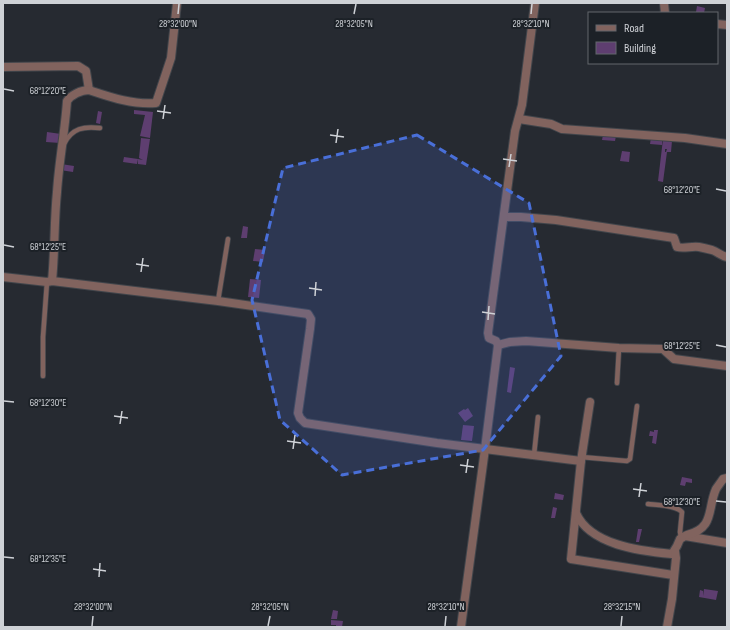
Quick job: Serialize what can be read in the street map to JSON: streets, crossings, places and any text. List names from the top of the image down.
{
  "legend": ["Road", "Building"],
  "coordinates": [
    "28°32'00\"N",
    "28°32'05\"N",
    "28°32'10\"N",
    "68°12'20\"E",
    "68°12'25\"E",
    "68°12'30\"E",
    "68°12'35\"E",
    "28°32'15\"N"
  ]
}
